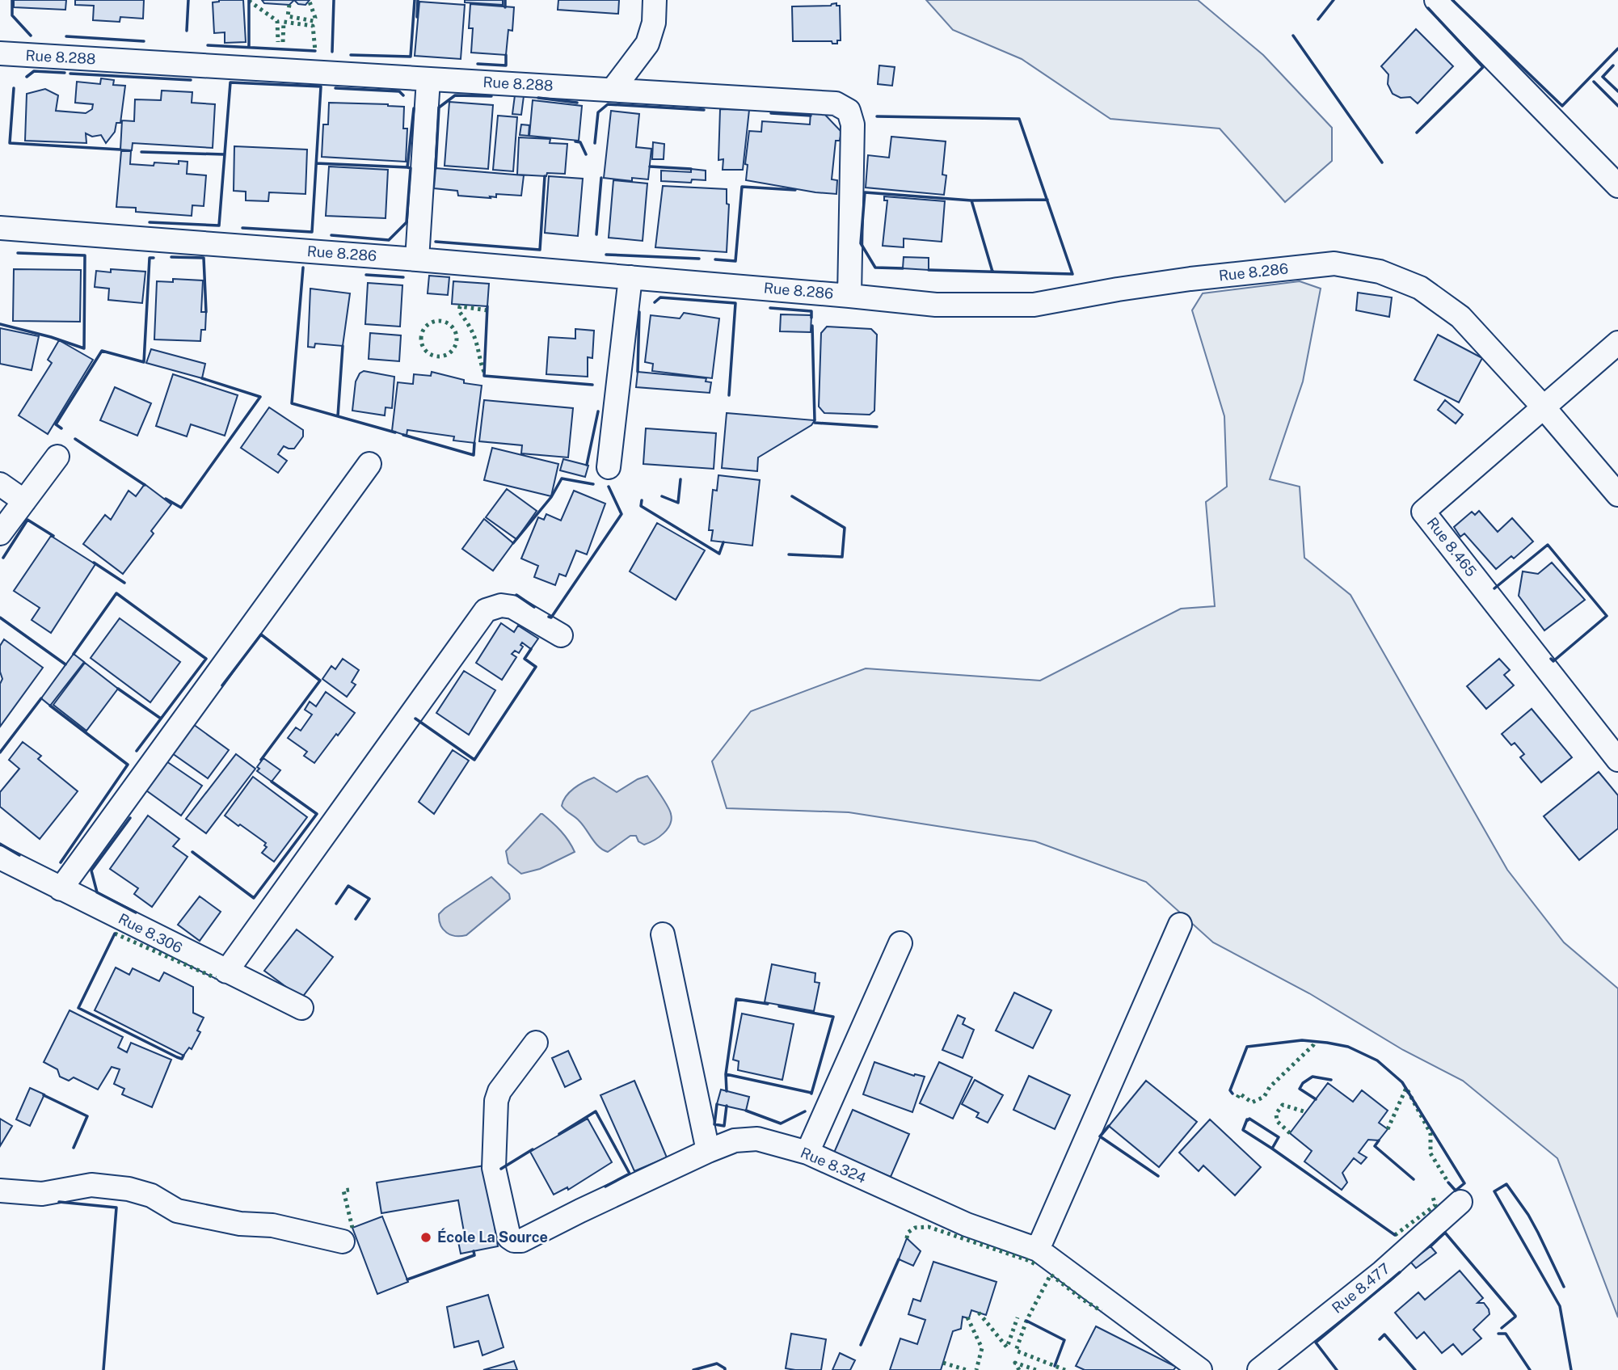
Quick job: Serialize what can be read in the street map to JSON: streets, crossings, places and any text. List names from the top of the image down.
{
  "streets": {
    "street": [
      "Rue 8.288",
      "Rue 8.286",
      "Rue 8.465",
      "Rue 8.306",
      "Rue 8.324",
      "Rue 8.477"
    ]
  },
  "crossings": [
    ["Rue 8.288", "Rue 8.286"],
    ["Rue 8.286", "Rue 8.465"]
  ],
  "places": ["École La Source"]
}
